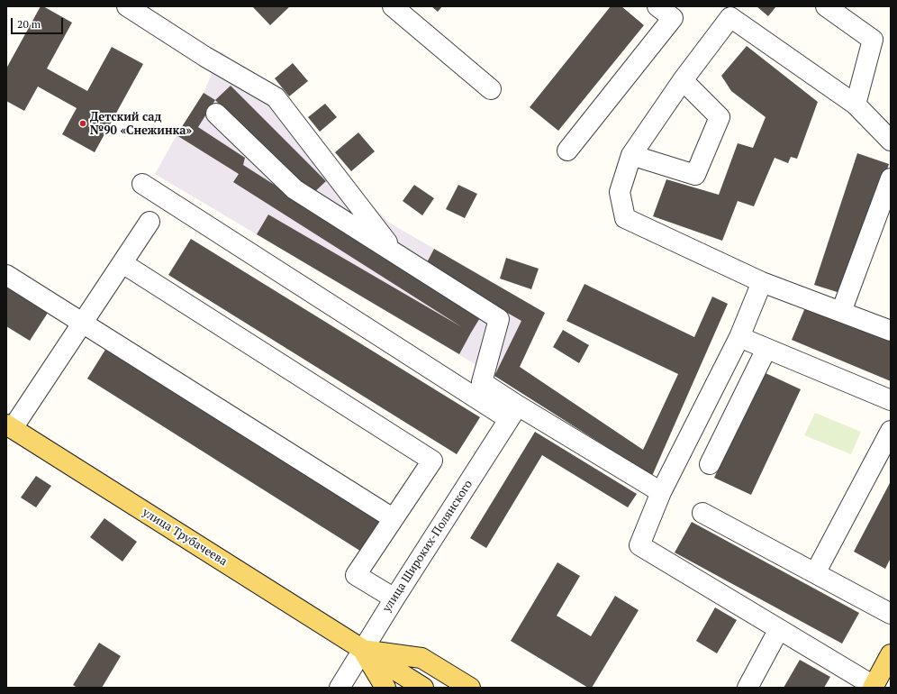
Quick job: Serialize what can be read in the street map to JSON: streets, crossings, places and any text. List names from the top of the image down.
{
  "streets": {
    "main road": ["улица Трубачеева"],
    "street": ["улица Широких-Полянского"]
  },
  "crossings": [
    ["улица Трубачеева", "улица Широких-Полянского"]
  ],
  "places": ["Детский сад №90 «Снежинка»"],
  "scale_bar": "20 m"
}
